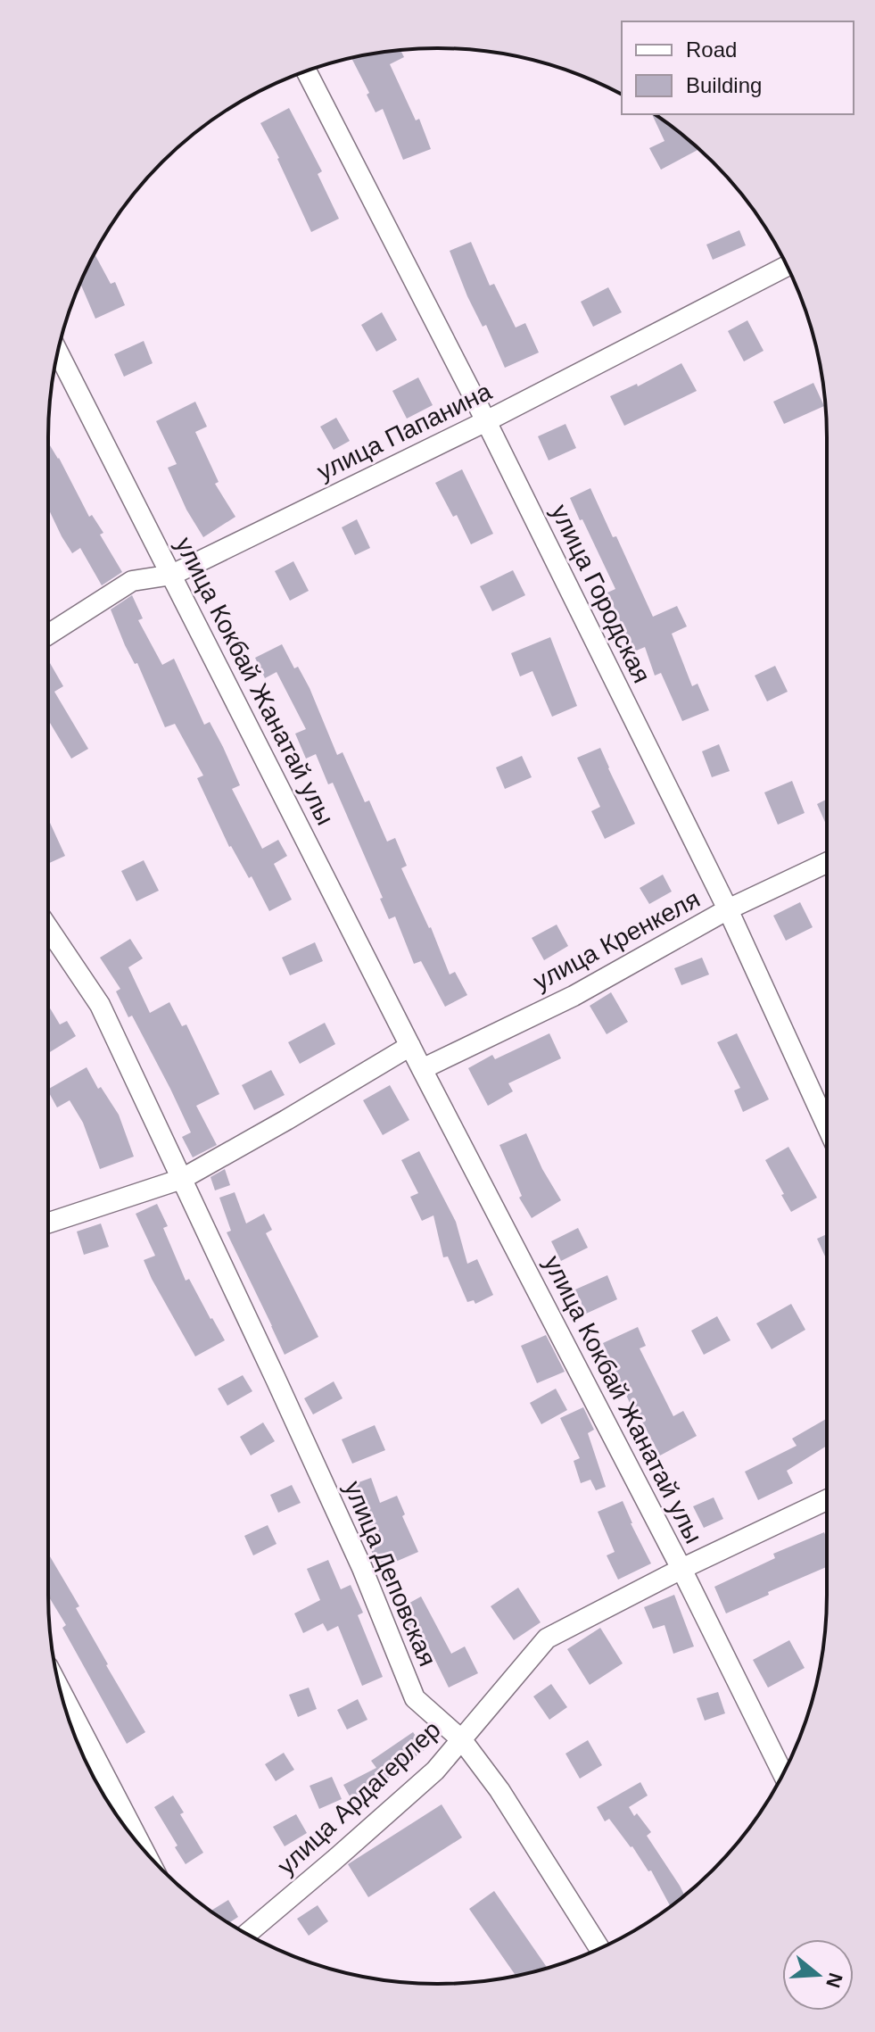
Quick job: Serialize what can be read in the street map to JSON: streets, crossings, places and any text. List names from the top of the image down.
{
  "streets": {
    "street": [
      "улица Папанина",
      "улица Городская",
      "улица Кокбай Жанатай улы",
      "улица Кренкеля",
      "улица Деповская",
      "улица Ардагерлер"
    ]
  },
  "crossings": [
    ["улица Папанина", "улица Городская"],
    ["улица Папанина", "улица Кокбай Жанатай улы"],
    ["улица Городская", "улица Кренкеля"],
    ["улица Кокбай Жанатай улы", "улица Кренкеля"],
    ["улица Кокбай Жанатай улы", "улица Ардагерлер"],
    ["улица Деповская", "улица Ардагерлер"]
  ],
  "legend": ["Road", "Building"],
  "north": "right"
}
